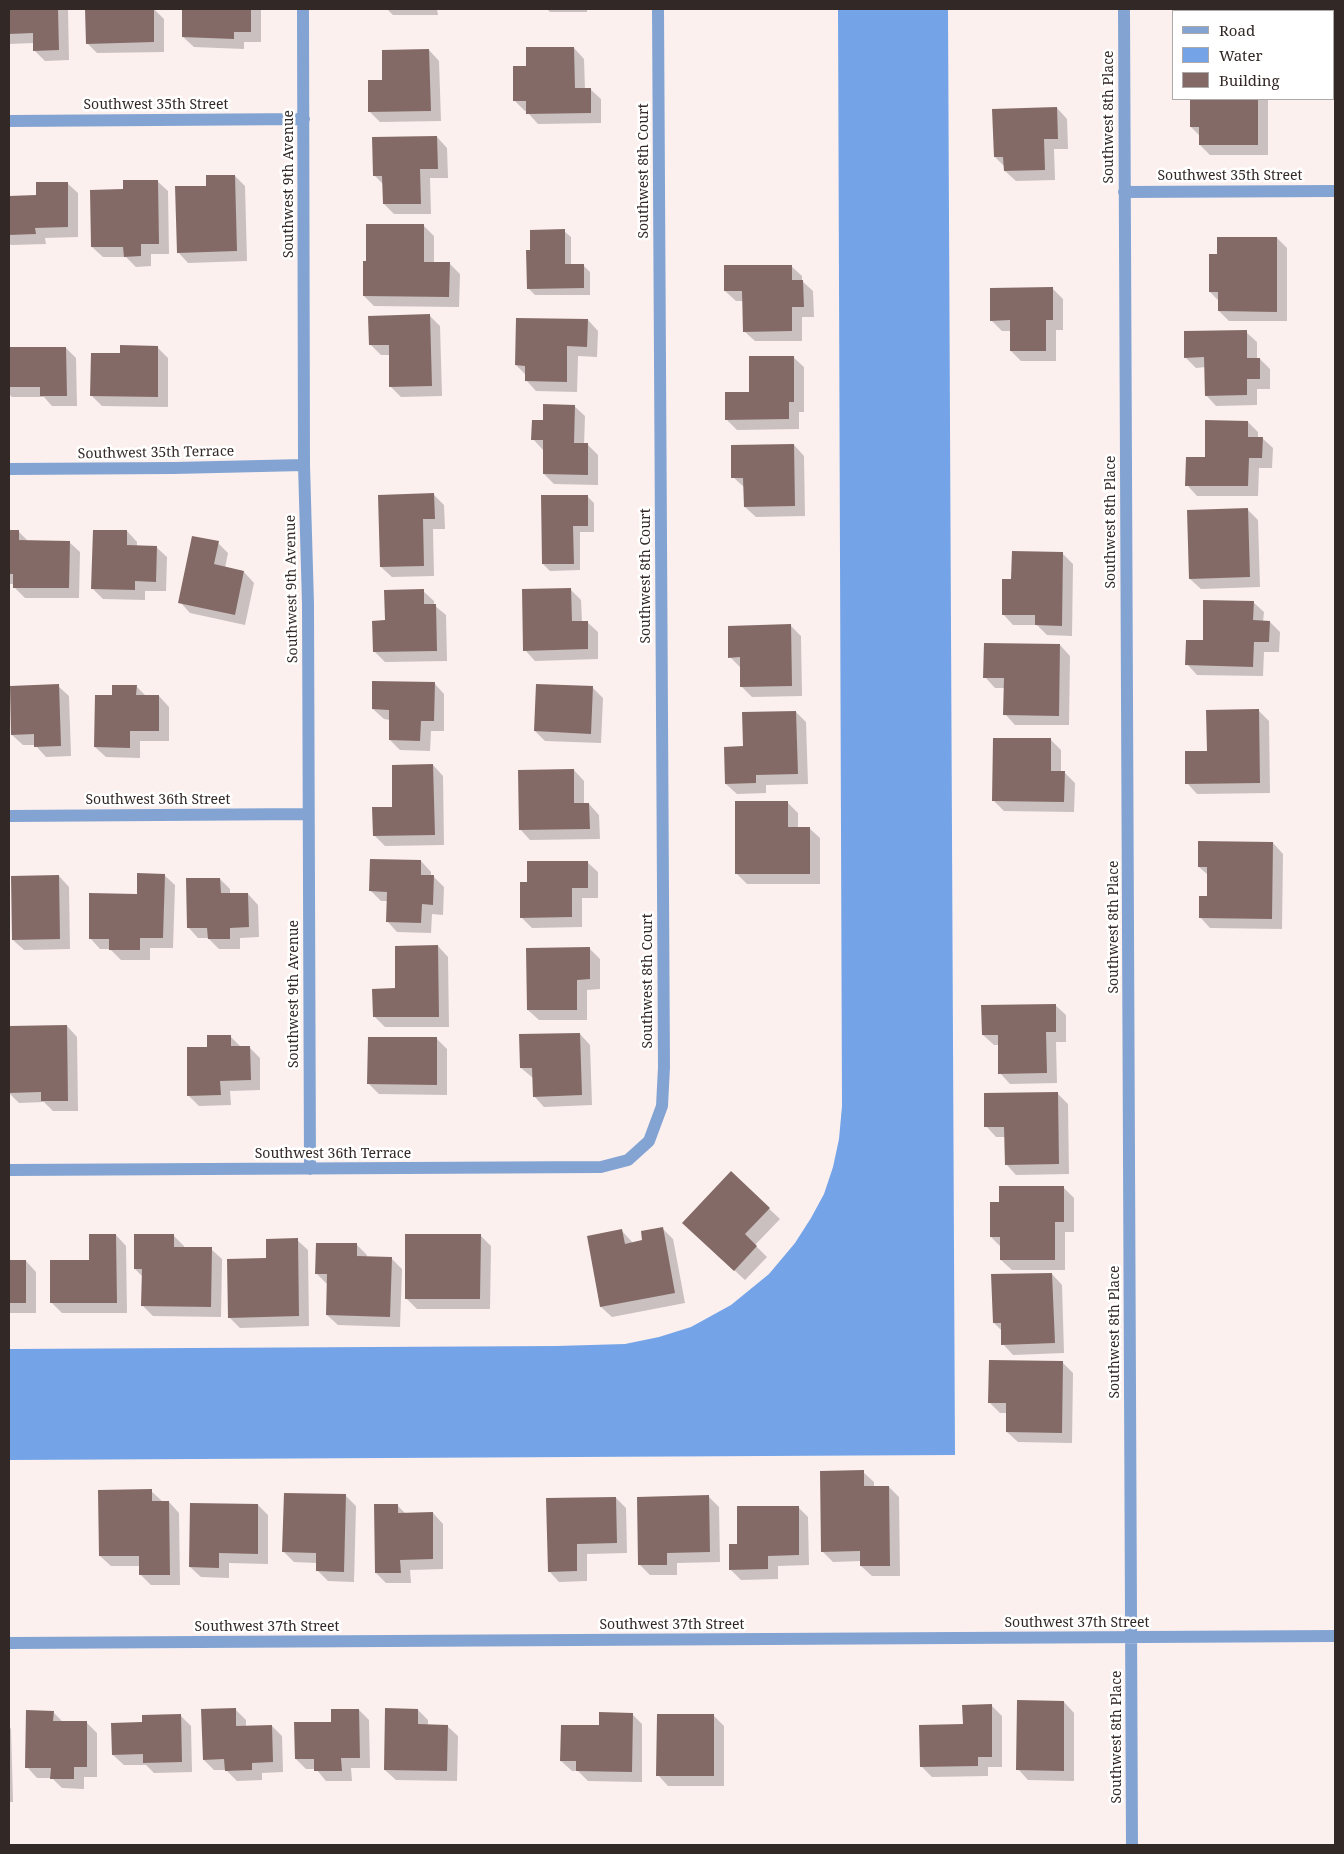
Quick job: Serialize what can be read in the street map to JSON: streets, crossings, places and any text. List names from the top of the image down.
{
  "streets": {
    "street": [
      "Southwest 35th Street",
      "Southwest 8th Place",
      "Southwest 8th Court",
      "Southwest 9th Avenue",
      "Southwest 35th Terrace",
      "Southwest 36th Street",
      "Southwest 36th Terrace",
      "Southwest 37th Street"
    ]
  },
  "crossings": [
    ["Southwest 35th Street", "Southwest 8th Place"],
    ["Southwest 35th Street", "Southwest 9th Avenue"],
    ["Southwest 8th Place", "Southwest 37th Street"],
    ["Southwest 8th Court", "Southwest 36th Terrace"],
    ["Southwest 9th Avenue", "Southwest 35th Terrace"],
    ["Southwest 9th Avenue", "Southwest 36th Street"],
    ["Southwest 9th Avenue", "Southwest 36th Terrace"]
  ],
  "legend": ["Road", "Water", "Building"]
}
